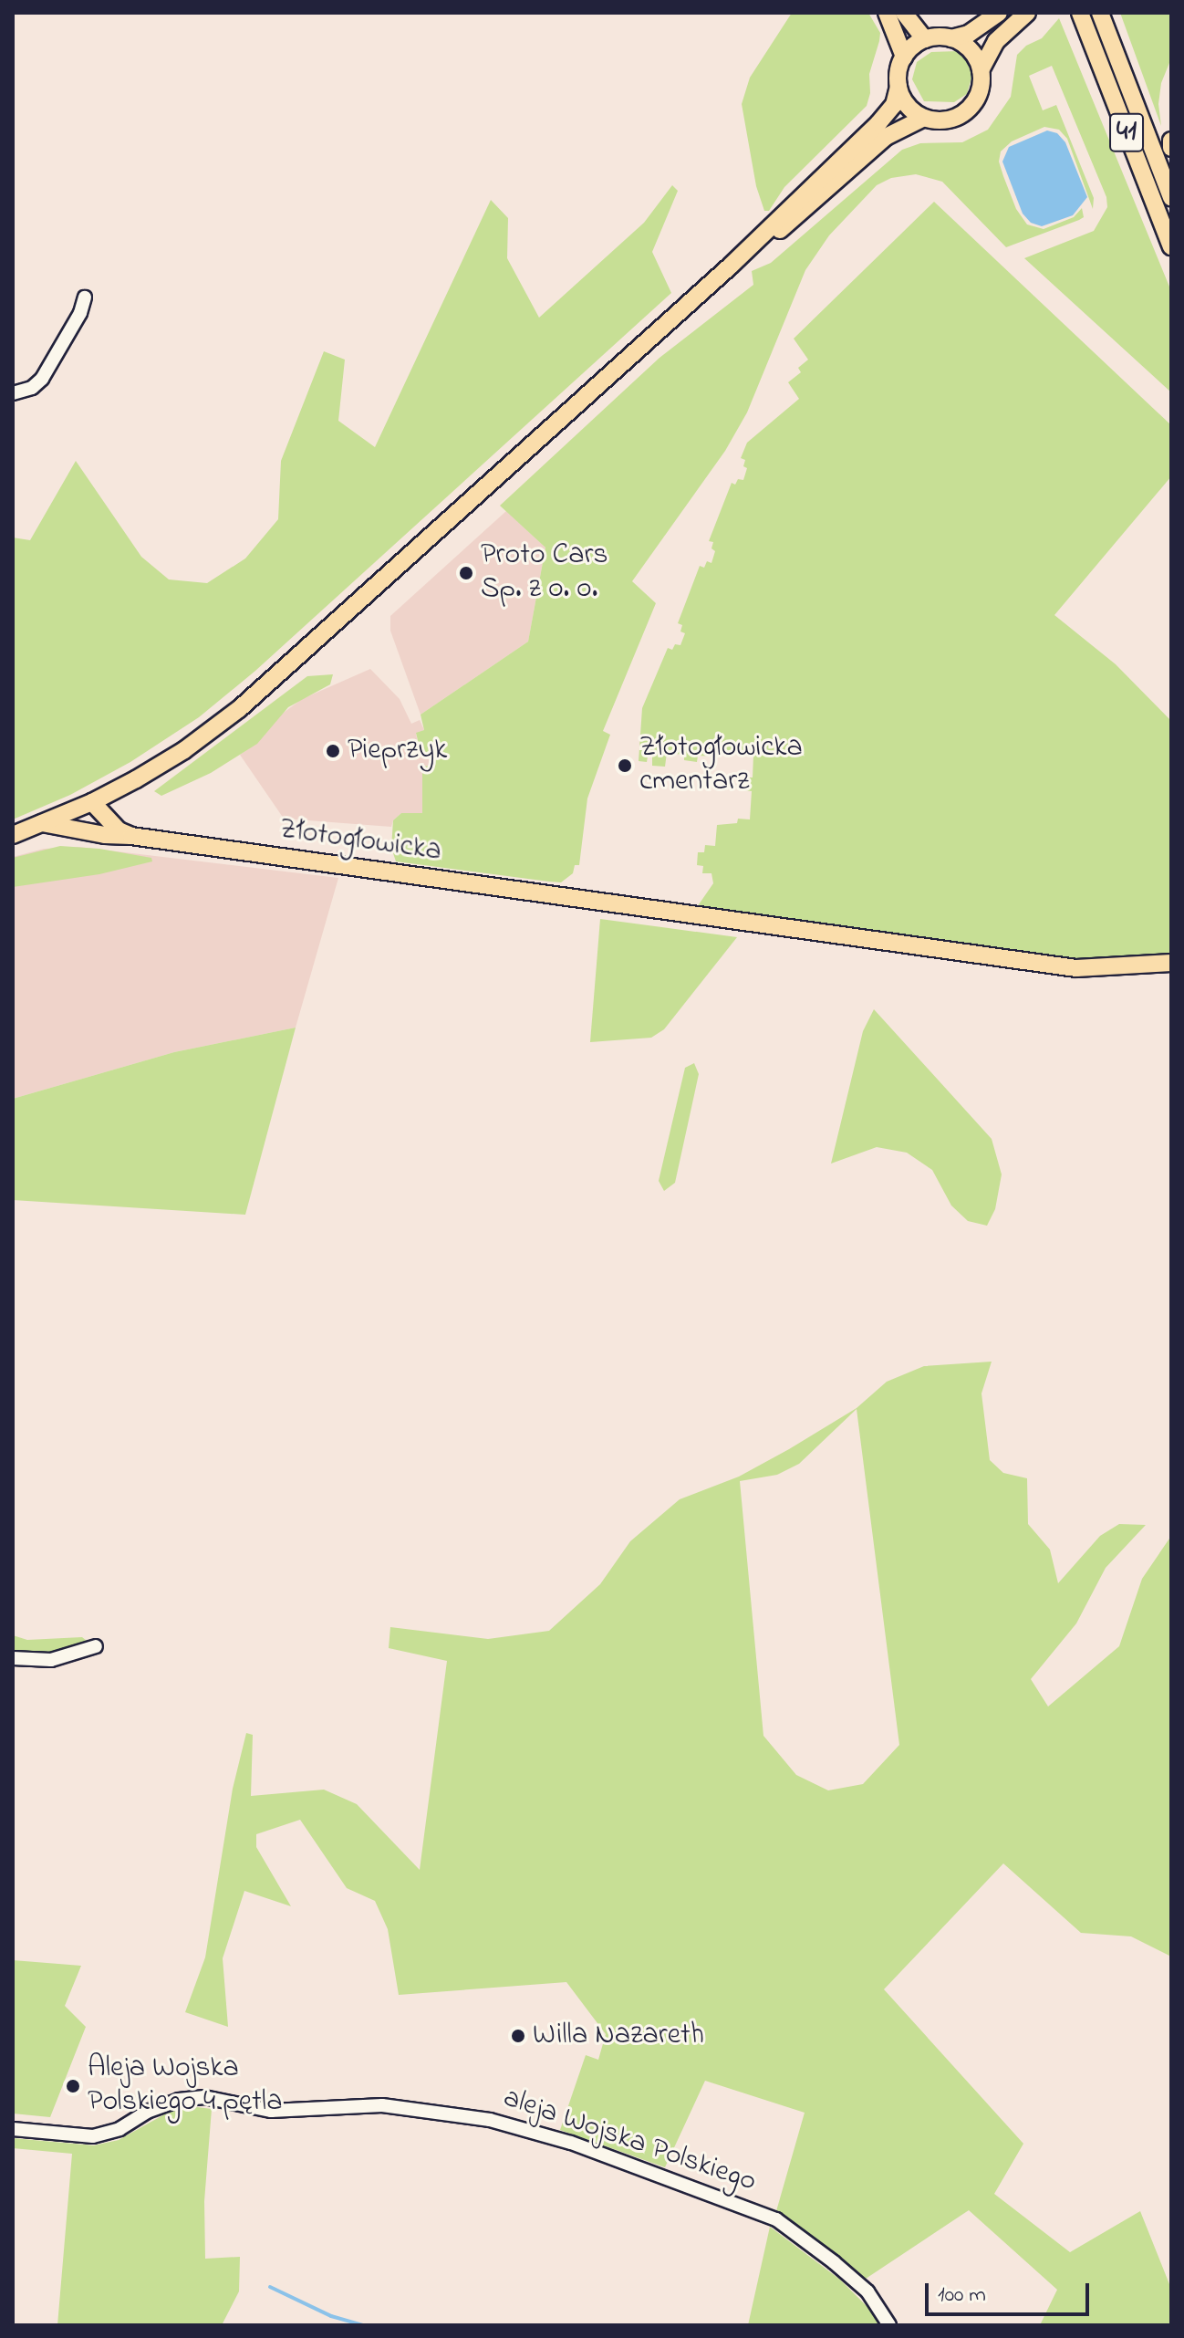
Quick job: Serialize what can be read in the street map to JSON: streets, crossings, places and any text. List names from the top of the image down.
{
  "streets": {
    "main road": ["41", "Złotogłowicka"],
    "street": ["aleja Wojska Polskiego"]
  },
  "places": [
    "Proto Cars Sp. z o. o.",
    "Pieprzyk",
    "Złotogłowicka cmentarz",
    "Willa Nazareth",
    "Aleja Wojska Polskiego 4 pętla"
  ],
  "scale_bar": "100 m"
}
